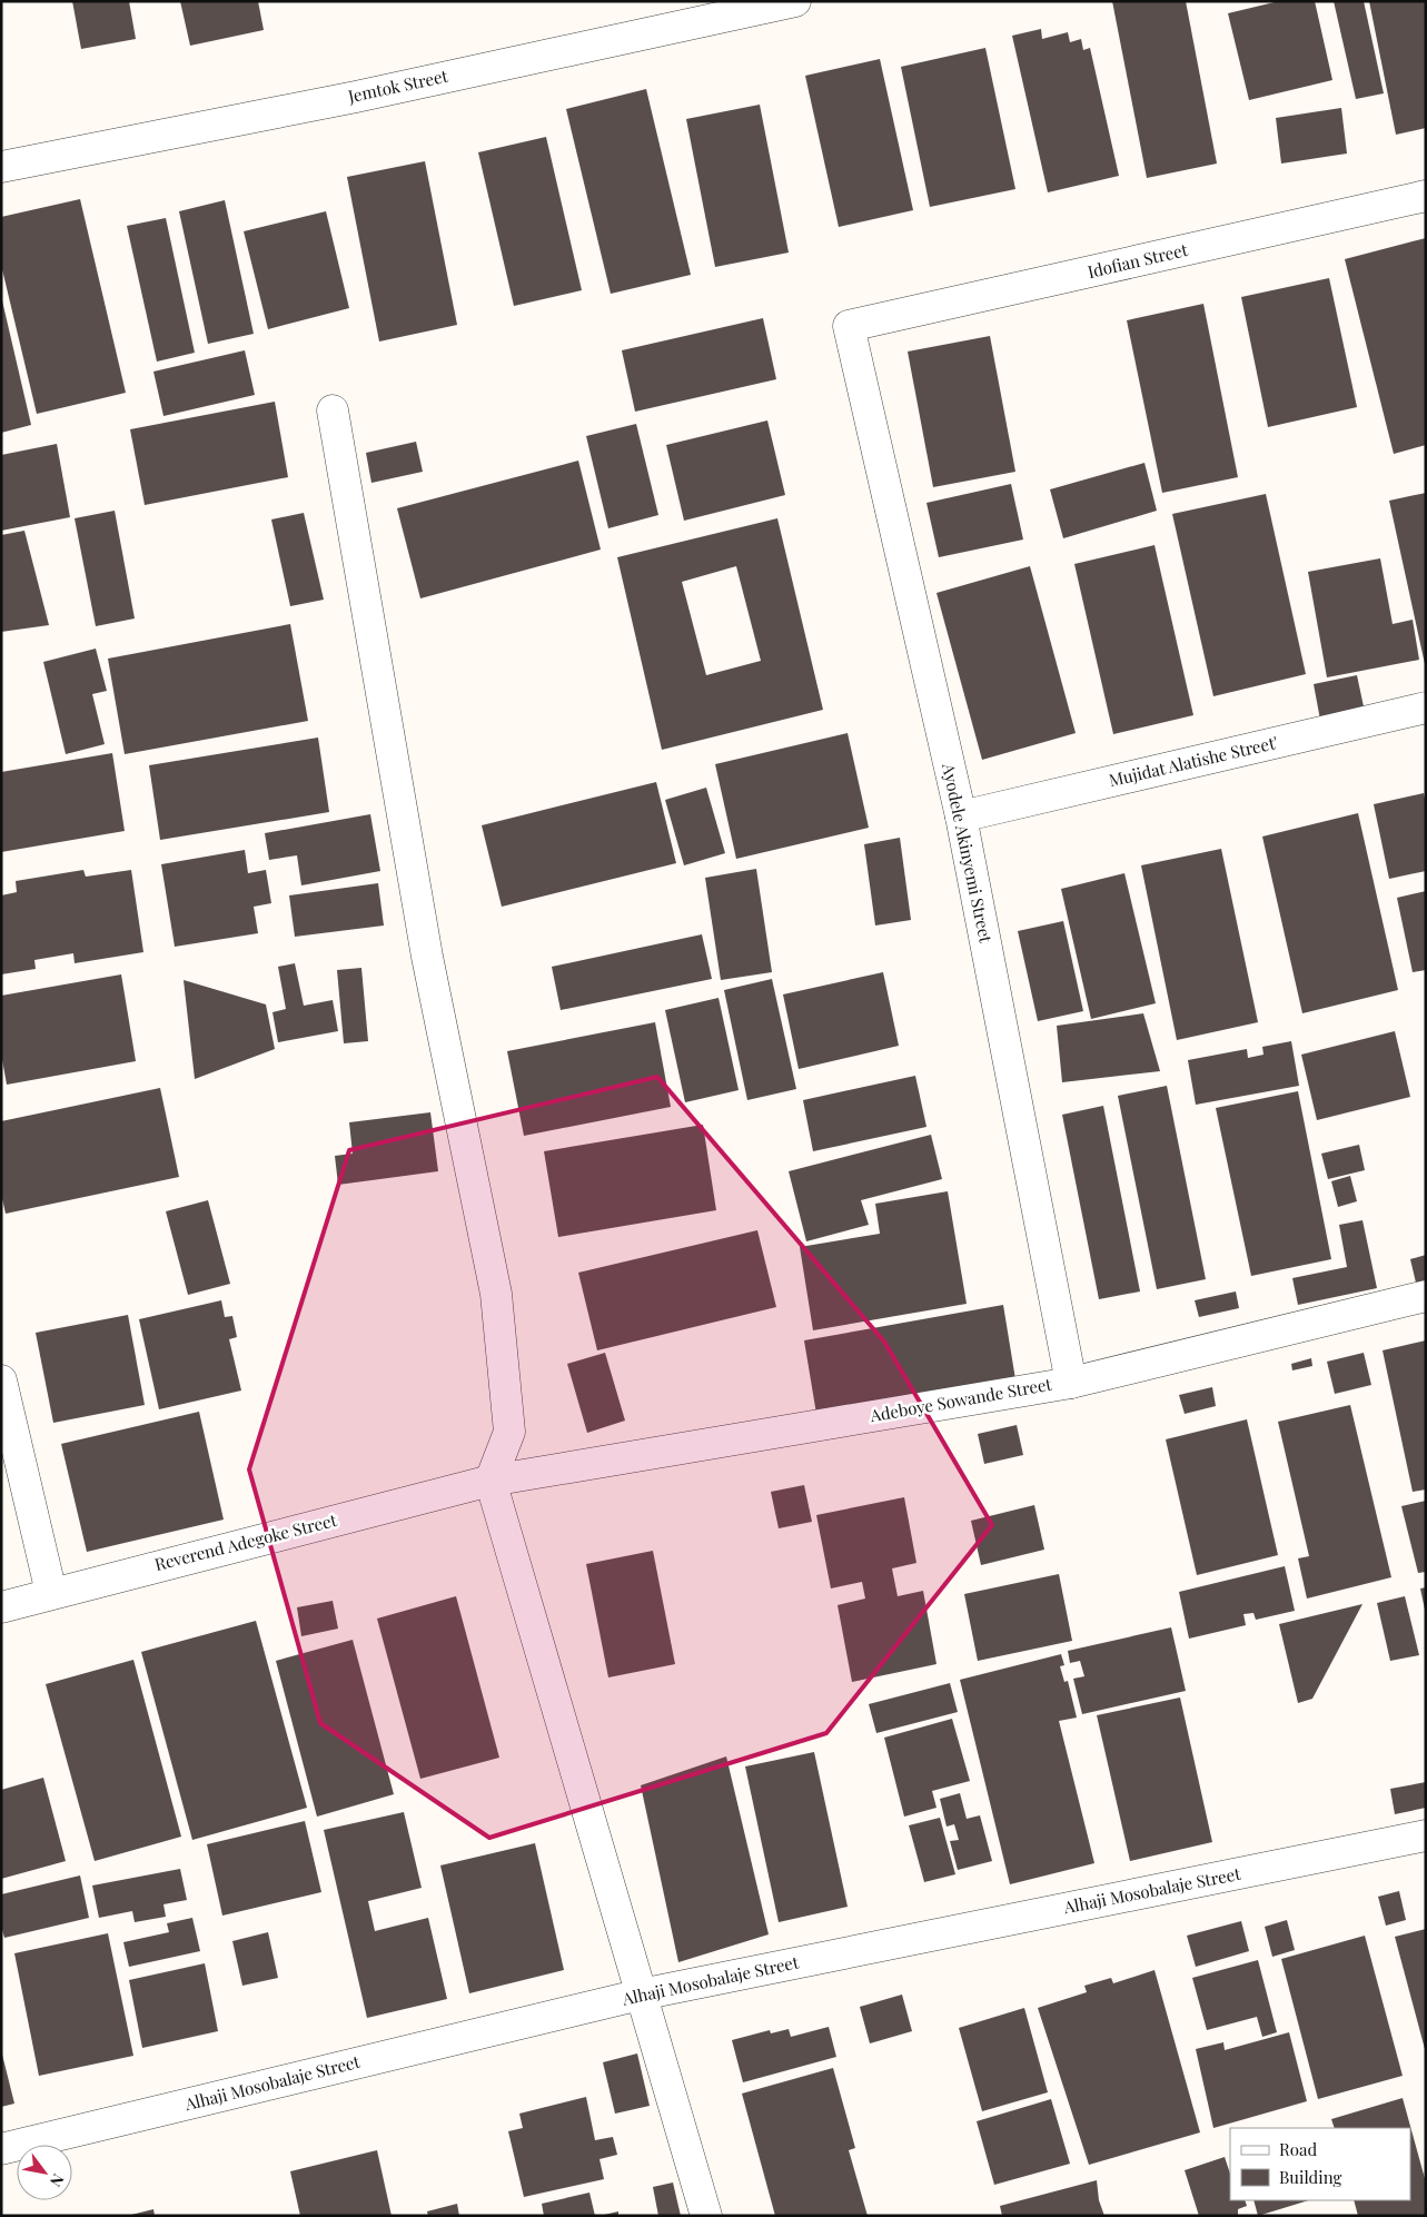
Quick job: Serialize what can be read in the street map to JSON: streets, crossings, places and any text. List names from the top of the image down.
{
  "streets": {
    "street": [
      "Jemtok Street",
      "Idofian Street",
      "Mujidat Alatishe Street'",
      "Ayodele Akinyemi Street",
      "Adeboye Sowande Street",
      "Reverend Adegoke Street",
      "Alhaji Mosobalaje Street"
    ]
  },
  "crossings": [
    ["Idofian Street", "Ayodele Akinyemi Street"],
    ["Mujidat Alatishe Street'", "Ayodele Akinyemi Street"],
    ["Ayodele Akinyemi Street", "Adeboye Sowande Street"],
    ["Adeboye Sowande Street", "Reverend Adegoke Street"]
  ],
  "legend": ["Road", "Building"],
  "north": "bottom right"
}
